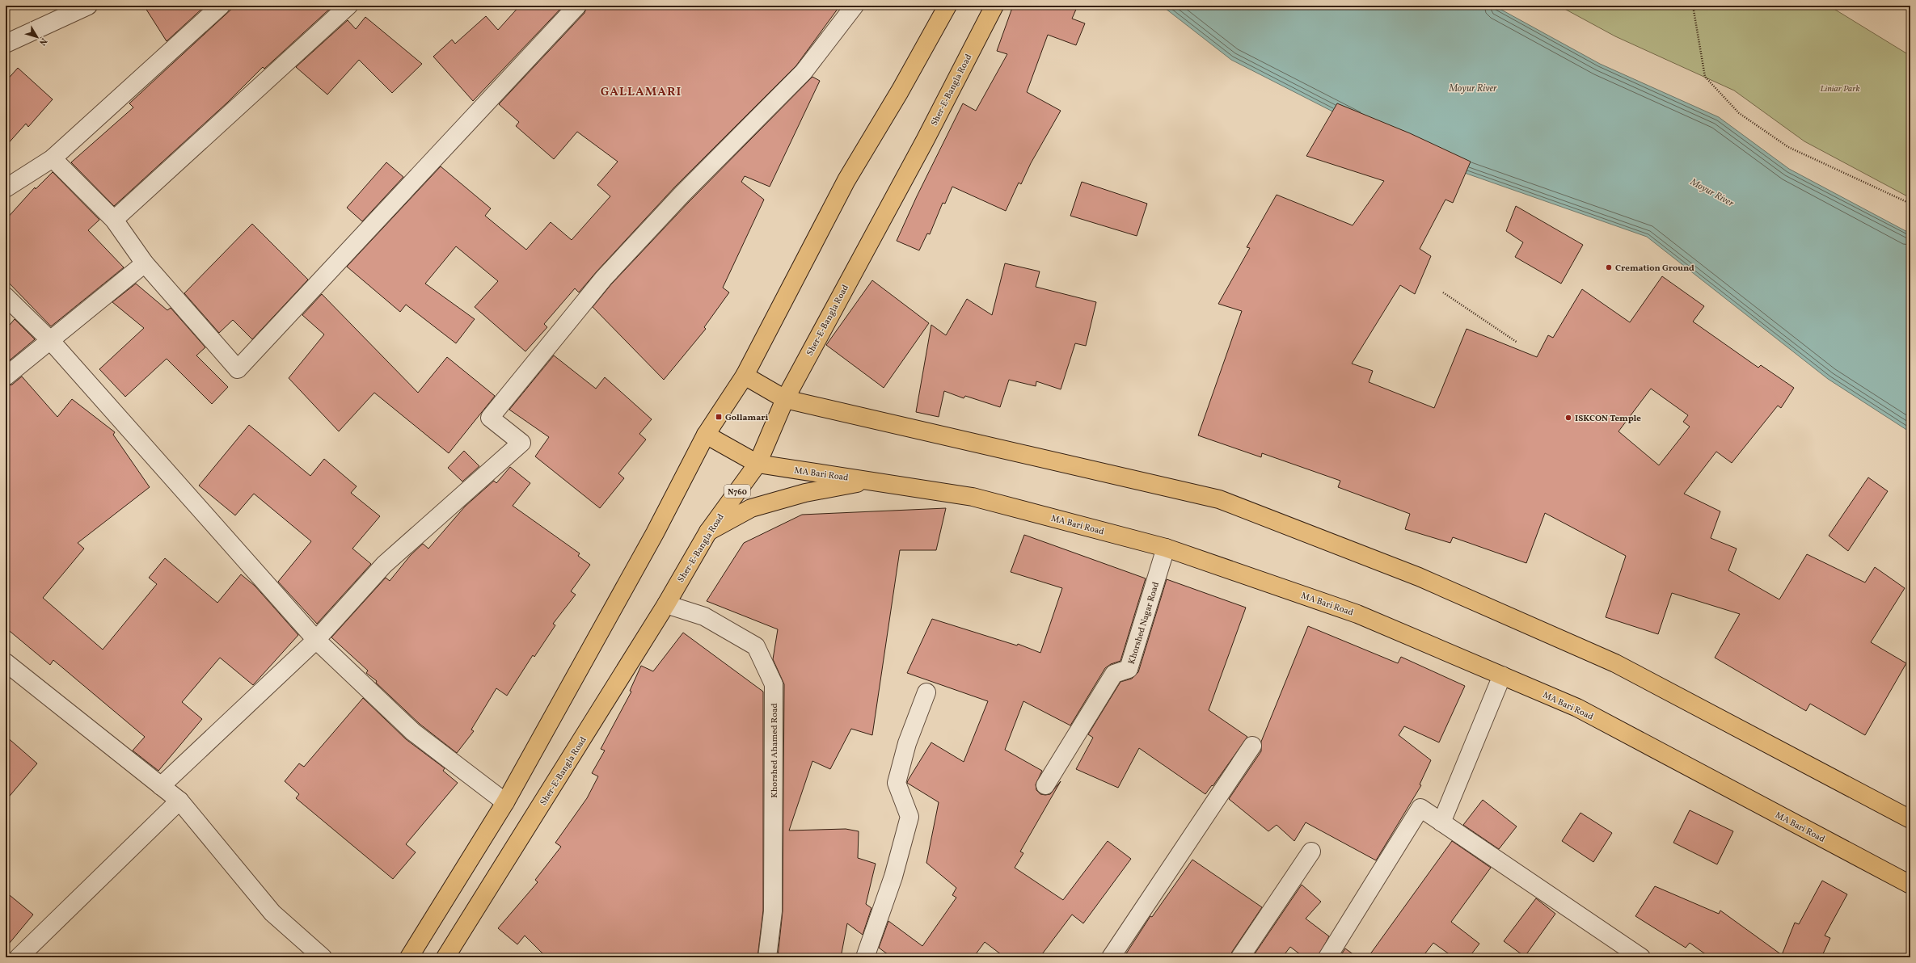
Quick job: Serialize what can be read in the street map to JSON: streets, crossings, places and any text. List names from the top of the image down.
{
  "streets": {
    "main road": ["Sher-E-Bangla Road", "MA Bari Road", "N760"],
    "street": ["Khorshed Nagar Road", "Khorshed Ahamed Road"]
  },
  "crossings": [
    ["Sher-E-Bangla Road", "MA Bari Road"],
    ["Sher-E-Bangla Road", "Khorshed Ahamed Road"],
    ["MA Bari Road", "Khorshed Nagar Road"]
  ],
  "districts": ["GALLAMARI"],
  "water": ["Moyur River"],
  "parks": ["Liniar Park"],
  "places": {
    "other": ["Cremation Ground", "ISKCON Temple"],
    "transit": ["Gollamari"]
  },
  "north": "bottom right"
}
